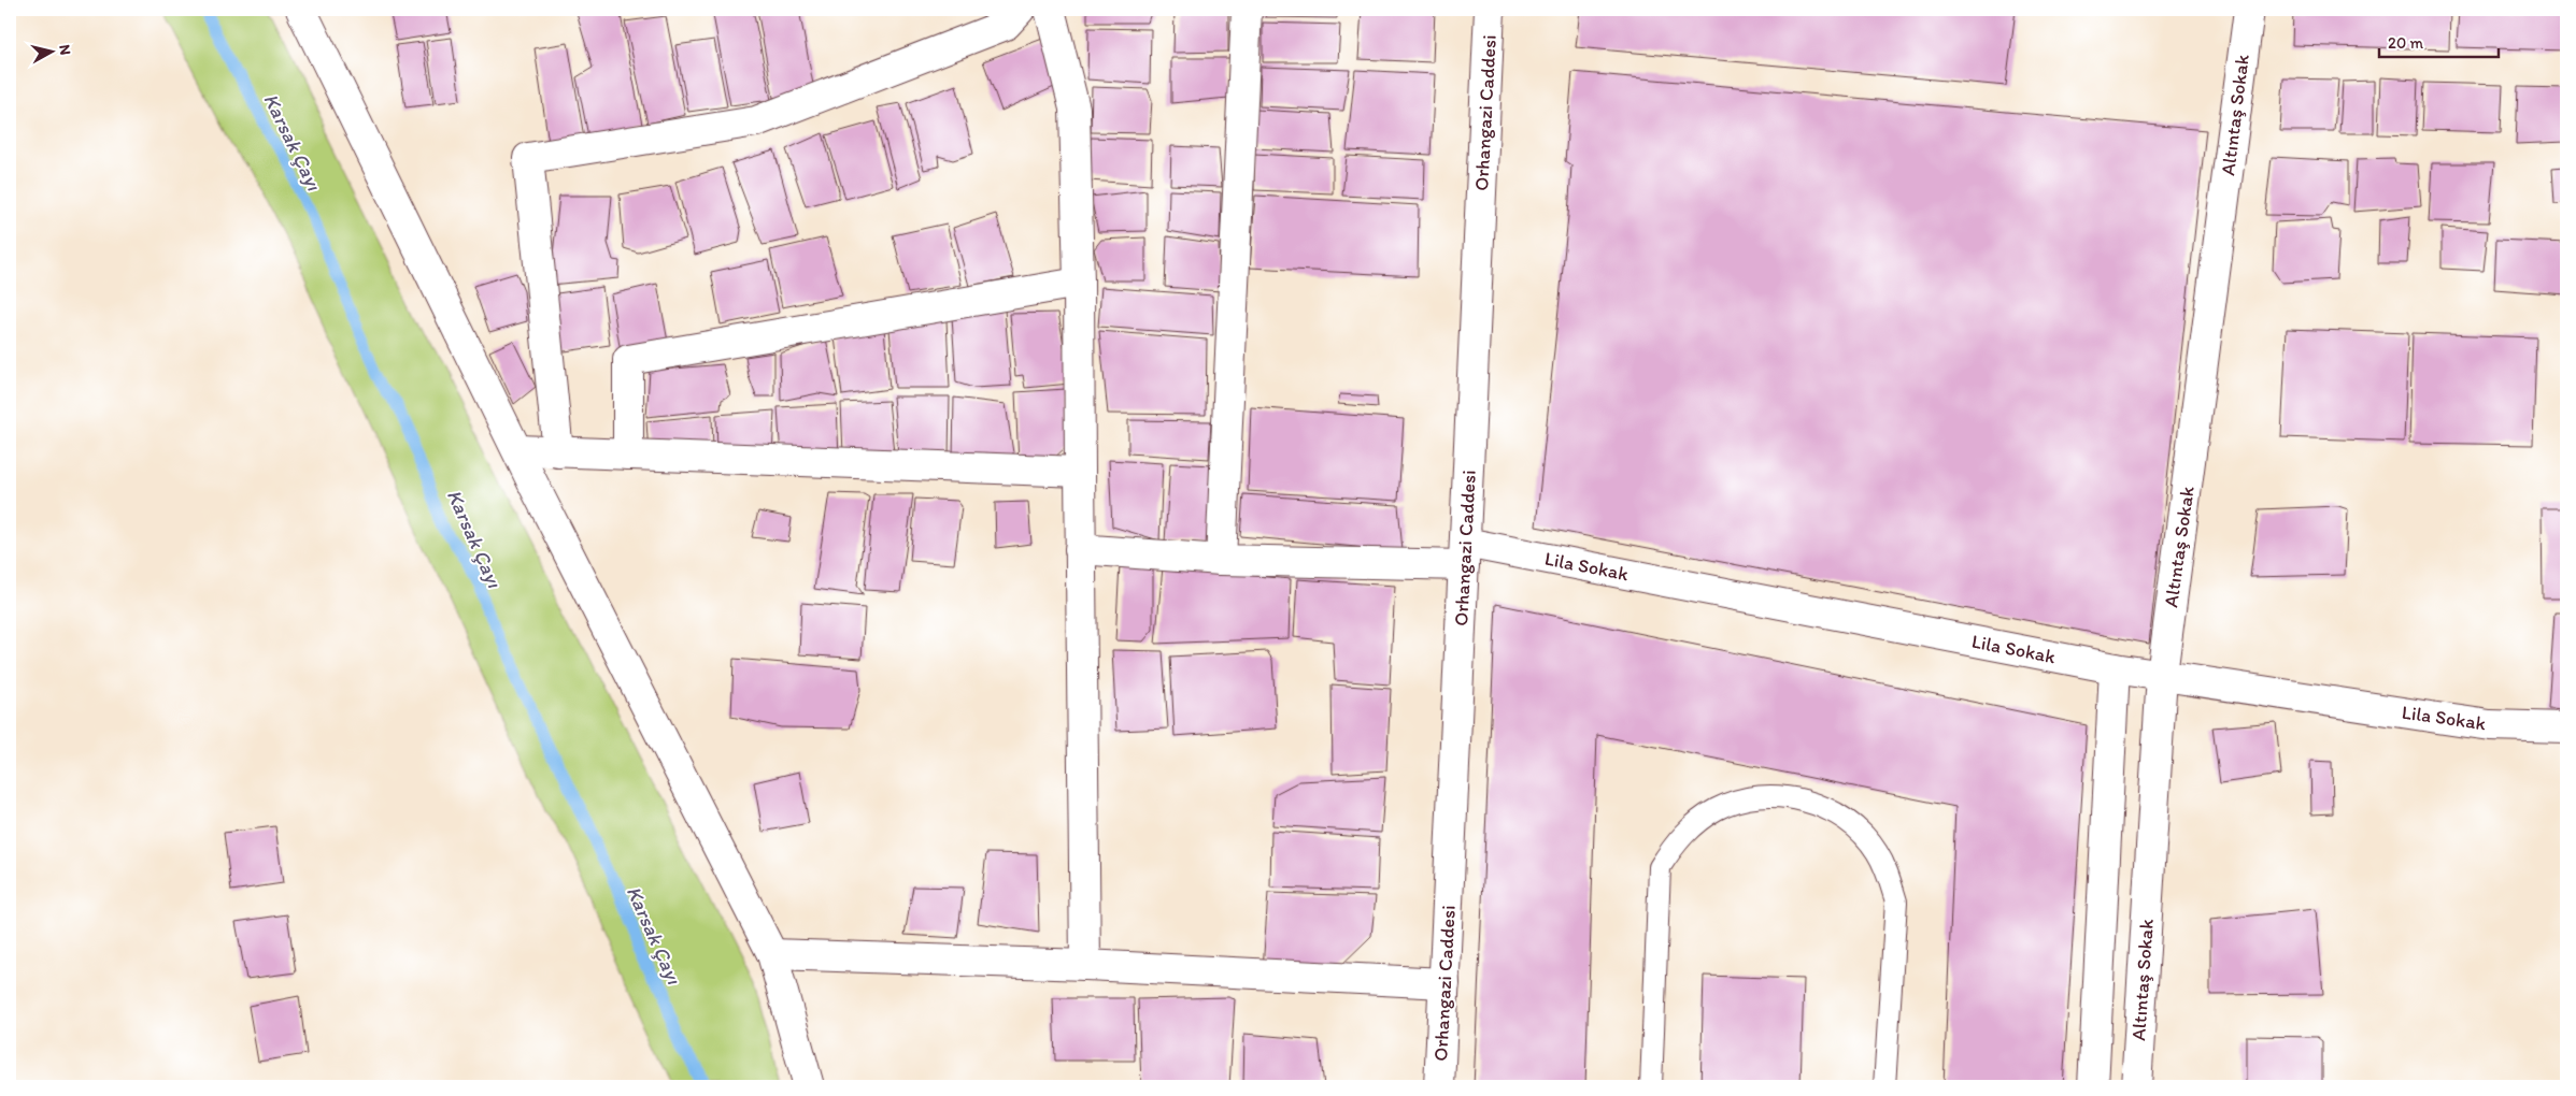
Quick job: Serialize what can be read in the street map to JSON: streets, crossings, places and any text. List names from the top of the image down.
{
  "streets": {
    "street": ["Orhangazi Caddesi", "Altıntaş Sokak", "Lila Sokak"]
  },
  "crossings": [
    ["Orhangazi Caddesi", "Lila Sokak"],
    ["Altıntaş Sokak", "Lila Sokak"]
  ],
  "water": ["Karsak Çayı"],
  "scale_bar": "20 m",
  "north": "right"
}
